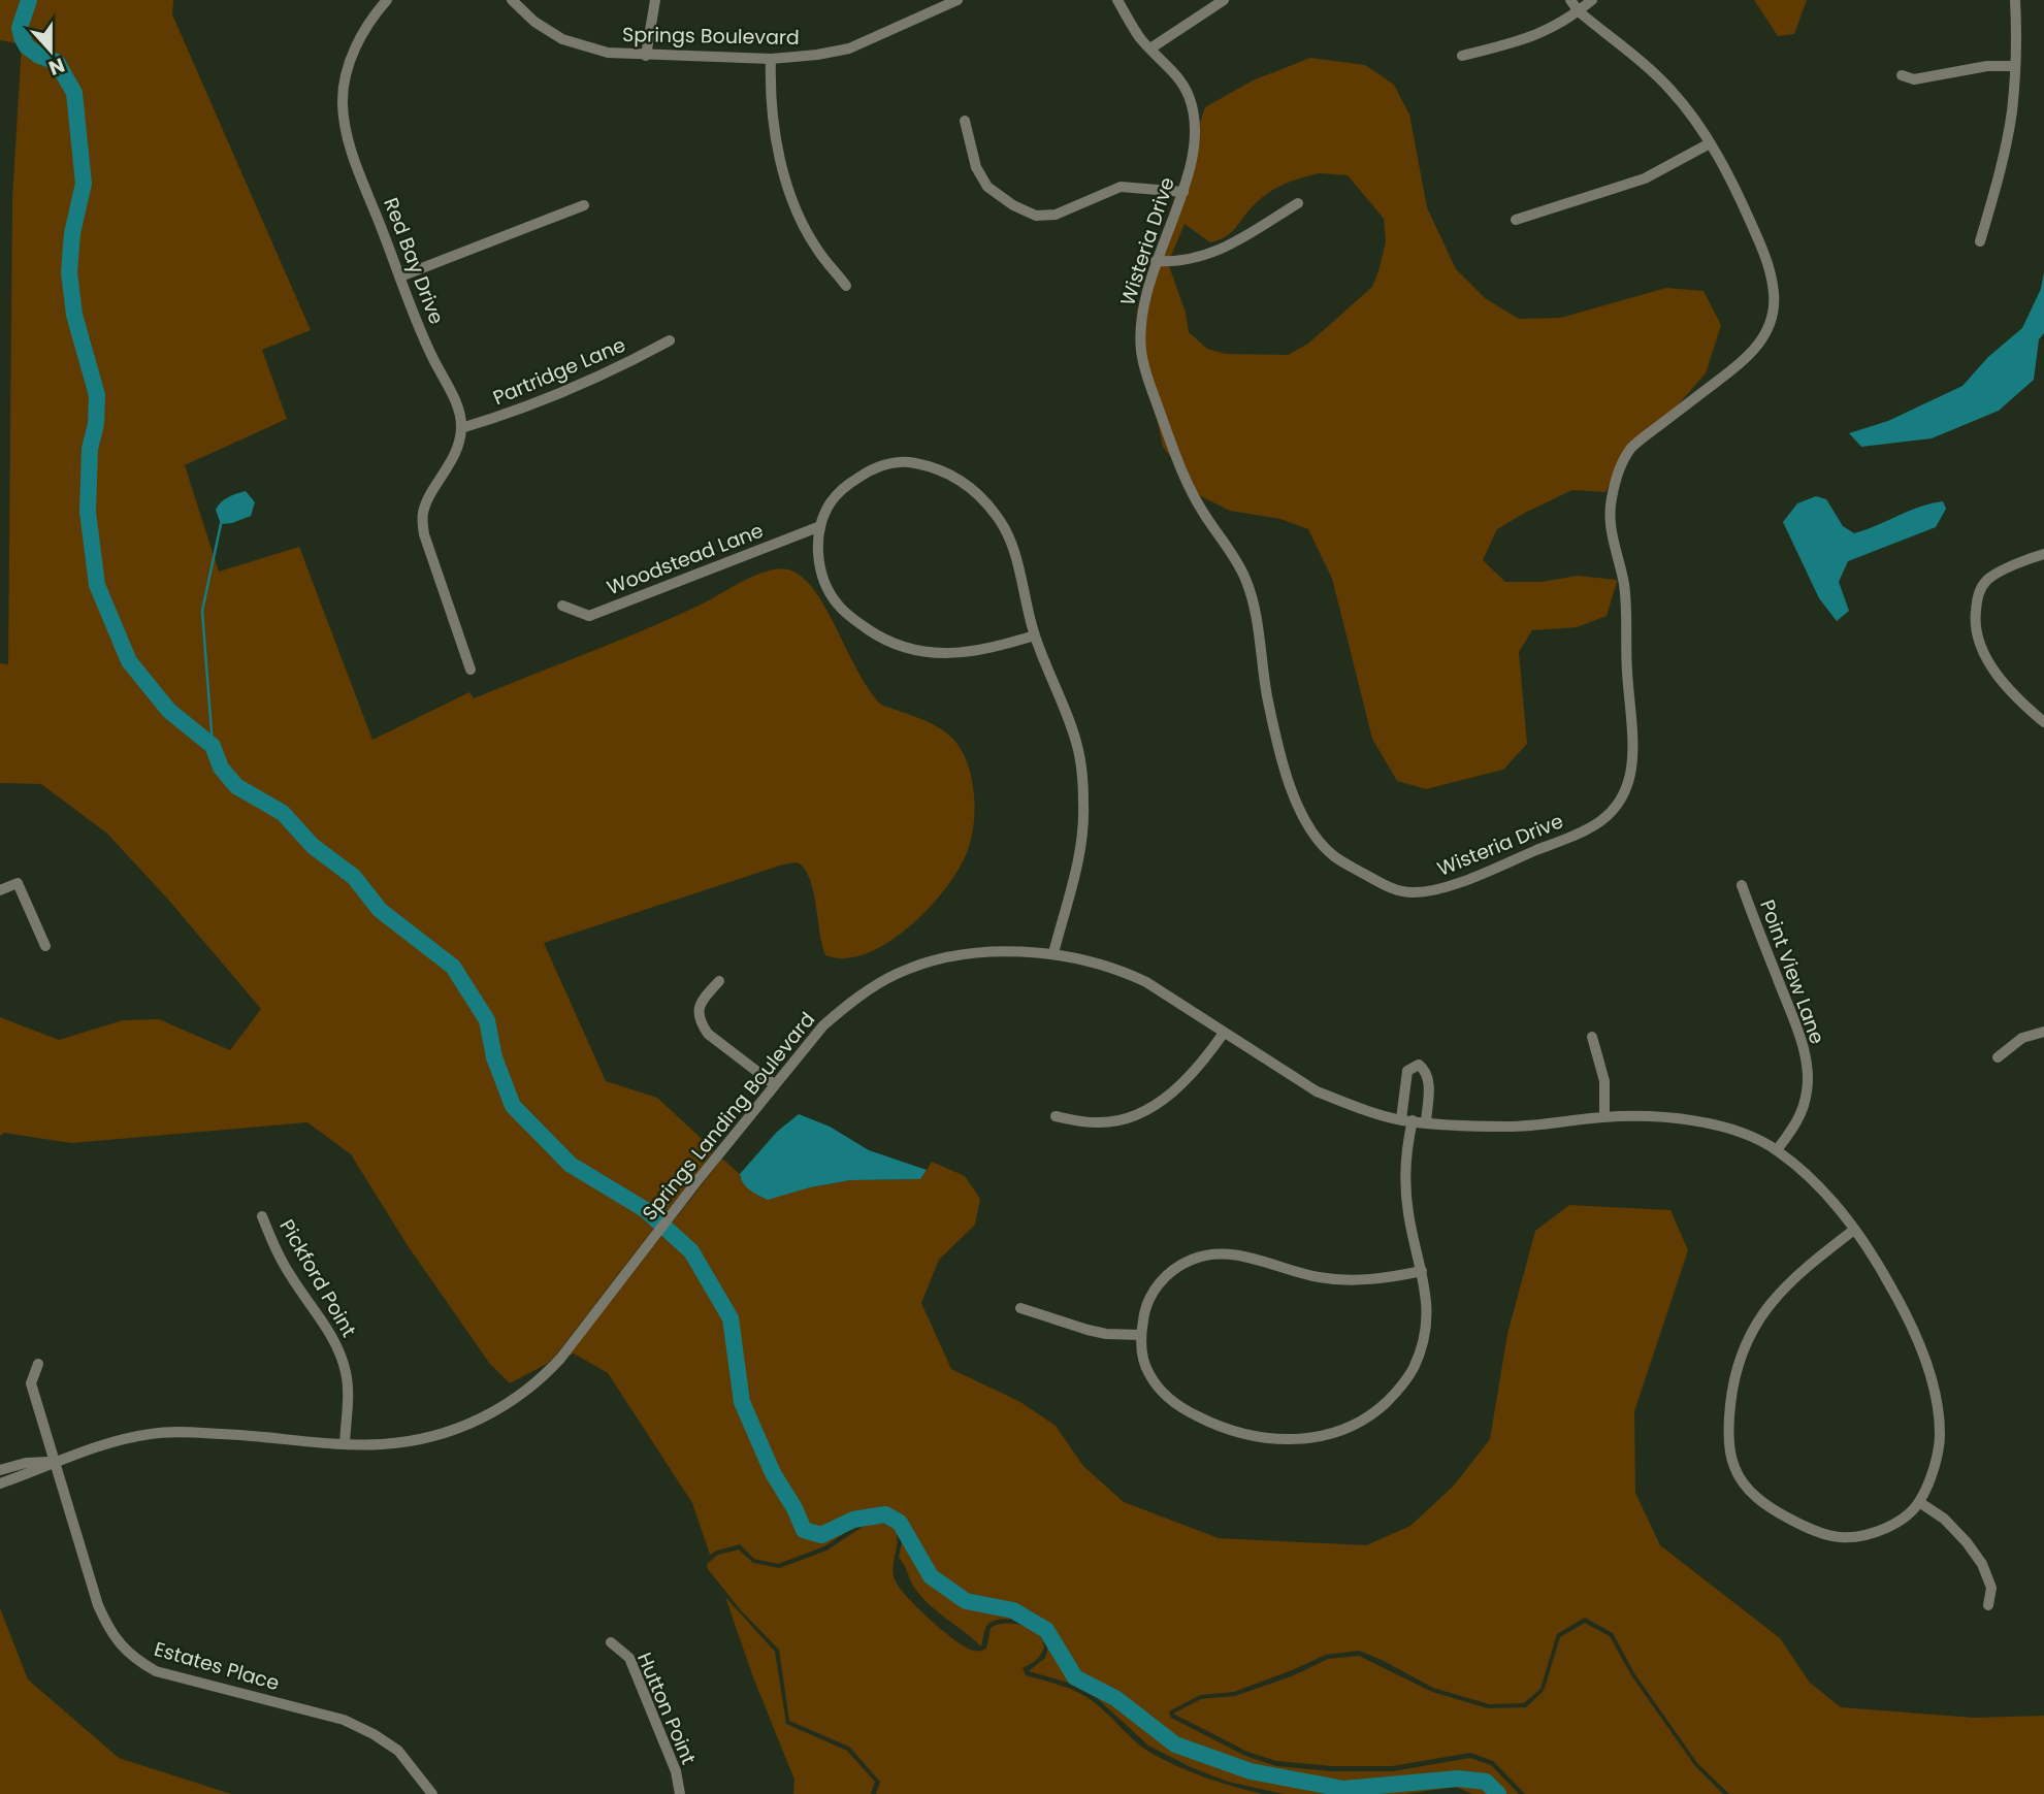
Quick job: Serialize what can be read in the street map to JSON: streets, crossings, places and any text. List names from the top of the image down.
{
  "streets": {
    "street": [
      "Springs Boulevard",
      "Wisteria Drive",
      "Red Bay Drive",
      "Partridge Lane",
      "Woodstead Lane",
      "Point View Lane",
      "Springs Landing Boulevard",
      "Pickford Point",
      "Estates Place",
      "Hutton Point"
    ]
  },
  "crossings": [
    ["Red Bay Drive", "Partridge Lane"],
    ["Point View Lane", "Springs Landing Boulevard"],
    ["Springs Landing Boulevard", "Pickford Point"],
    ["Springs Landing Boulevard", "Estates Place"]
  ],
  "north": "bottom"
}
